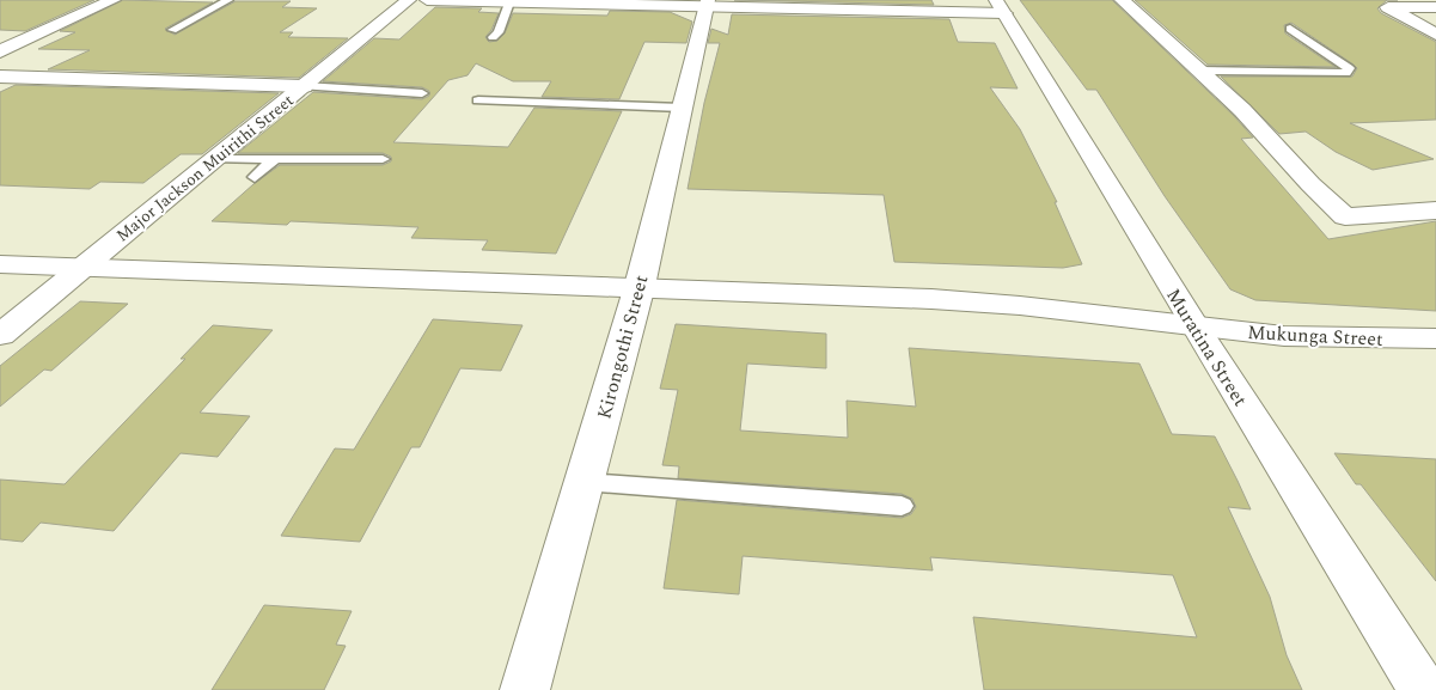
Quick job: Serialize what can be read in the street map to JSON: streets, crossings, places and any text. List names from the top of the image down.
{
  "streets": {
    "street": [
      "Major Jackson Muirithi Street",
      "Mukunga Street",
      "Kirongothi Street",
      "Muratina Street"
    ]
  },
  "crossings": [
    ["Major Jackson Muirithi Street", "Mukunga Street"],
    ["Mukunga Street", "Kirongothi Street"],
    ["Mukunga Street", "Muratina Street"]
  ]
}
